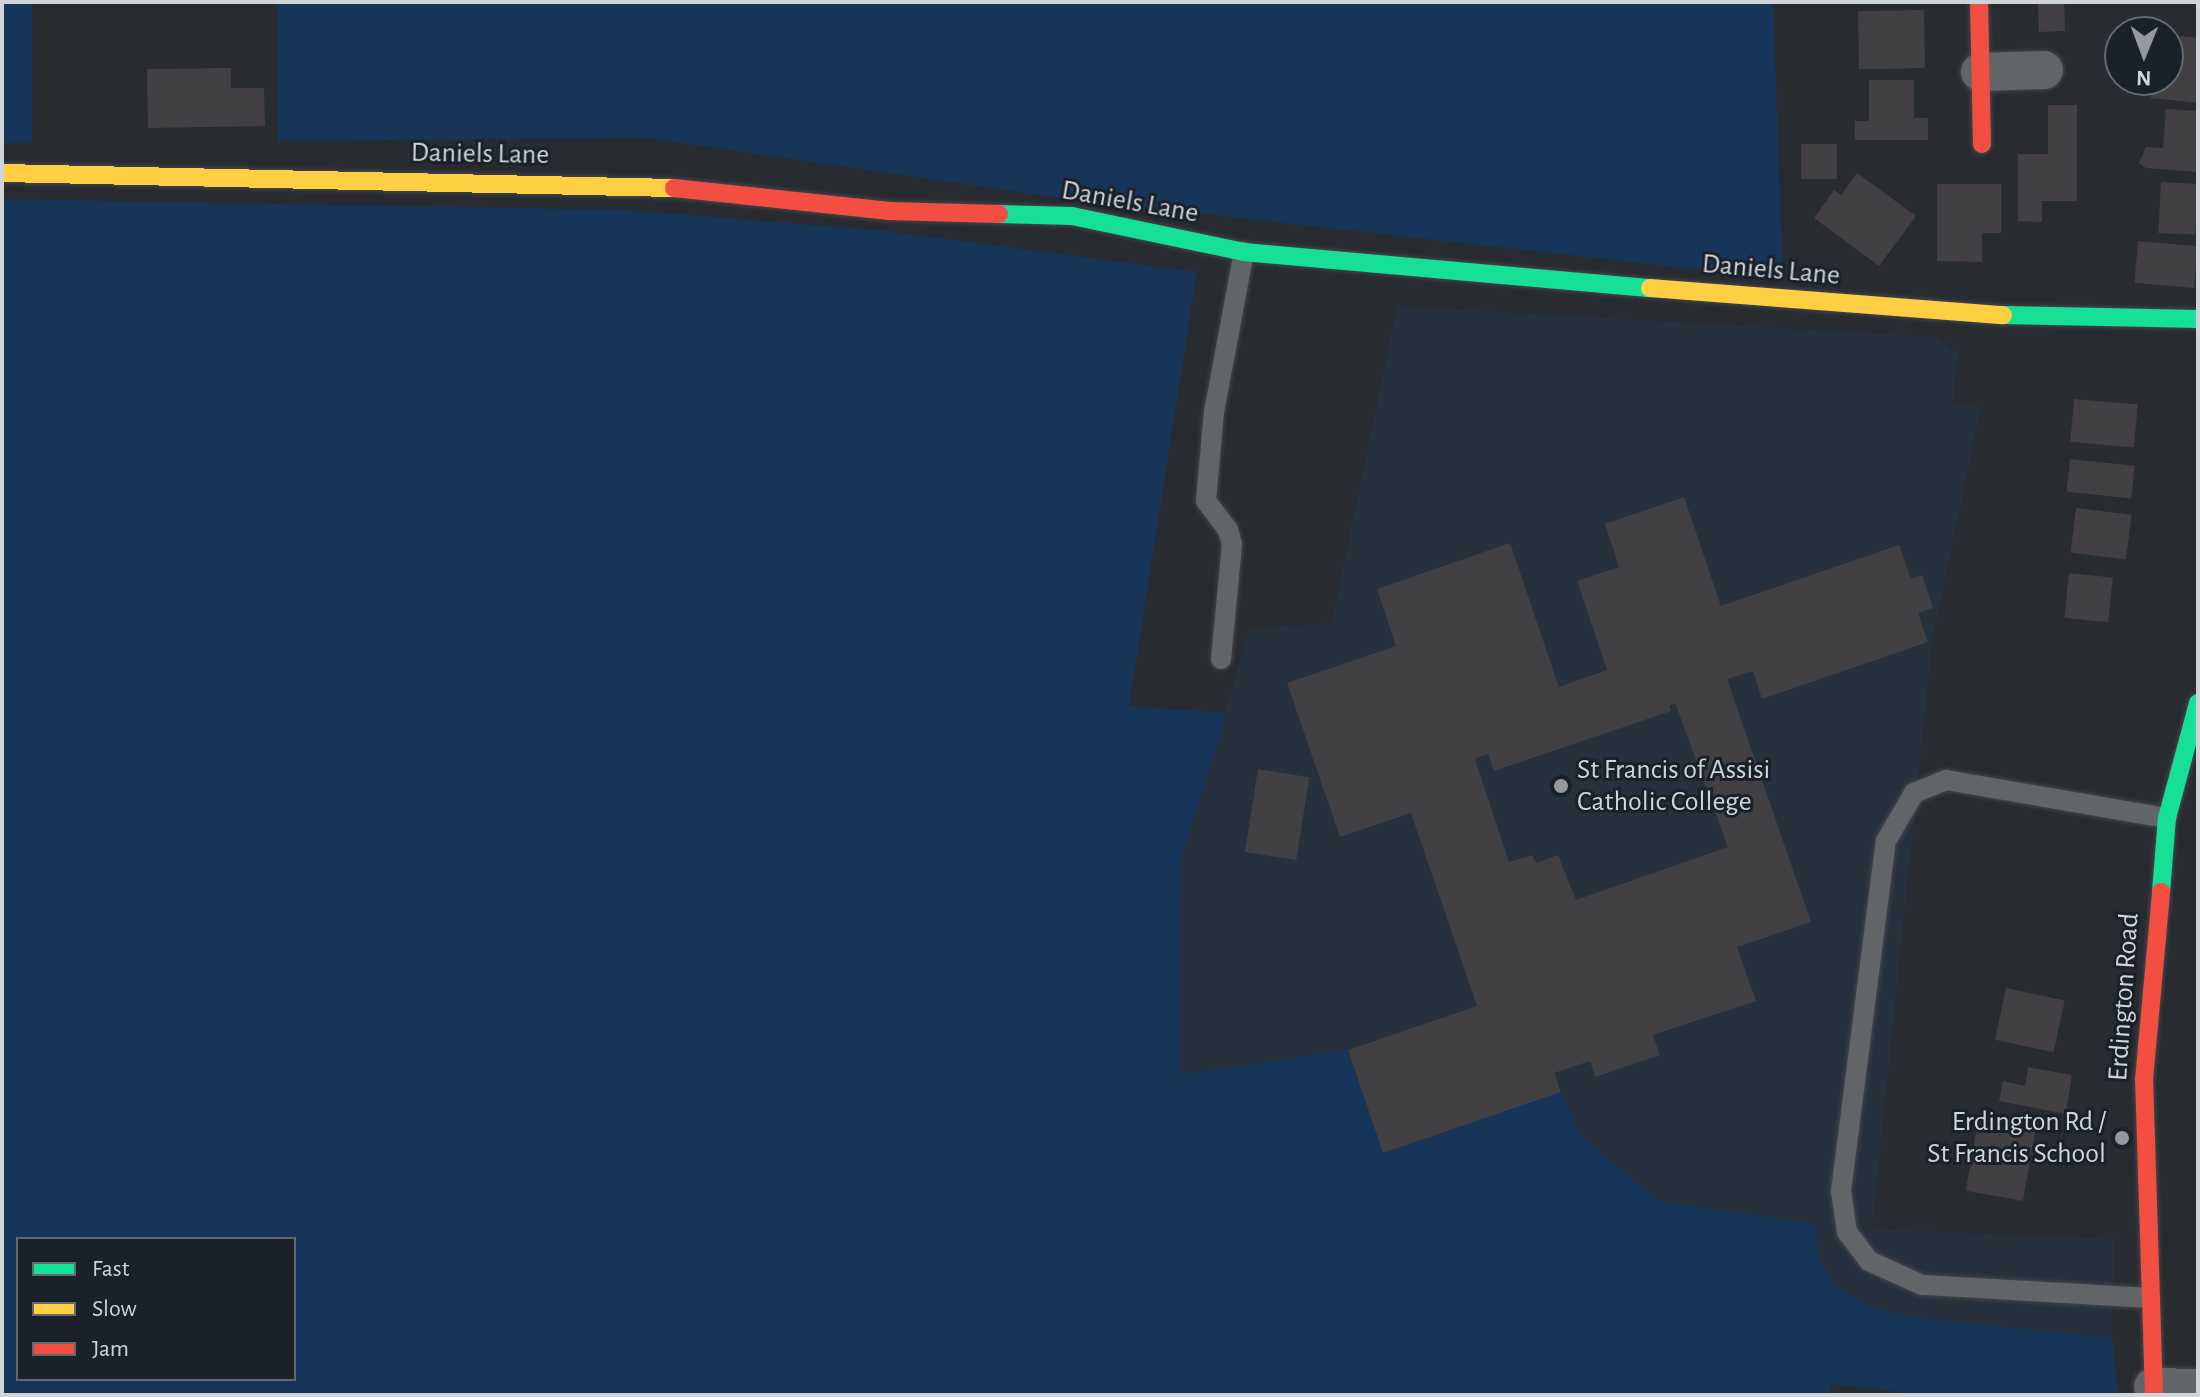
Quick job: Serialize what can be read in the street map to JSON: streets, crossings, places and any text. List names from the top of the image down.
{
  "streets": {
    "street": ["Daniels Lane", "Erdington Road"]
  },
  "places": ["St Francis of Assisi Catholic College", "Erdington Rd / St Francis School"],
  "legend": ["Fast", "Slow", "Jam"],
  "north": "bottom"
}
